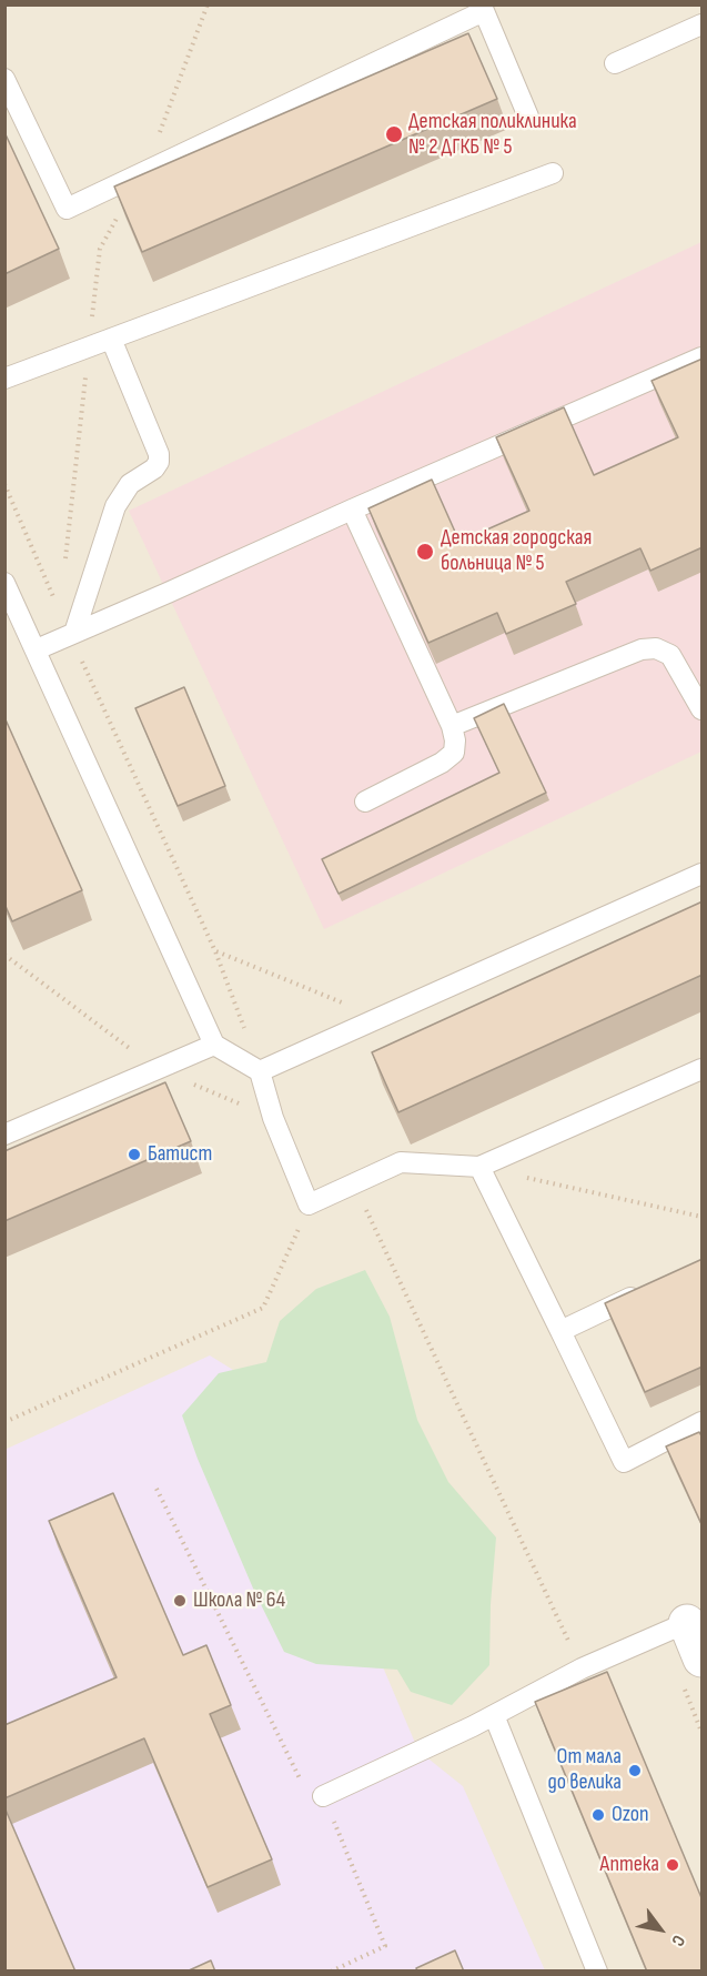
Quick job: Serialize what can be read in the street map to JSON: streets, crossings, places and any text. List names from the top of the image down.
{
  "places": [
    "Детская поликлиника № 2 ДГКБ № 5",
    "Детская городская больница № 5",
    "Батист",
    "Школа № 64",
    "От мала до велика",
    "Ozon",
    "Аптека"
  ],
  "north": "bottom right"
}
